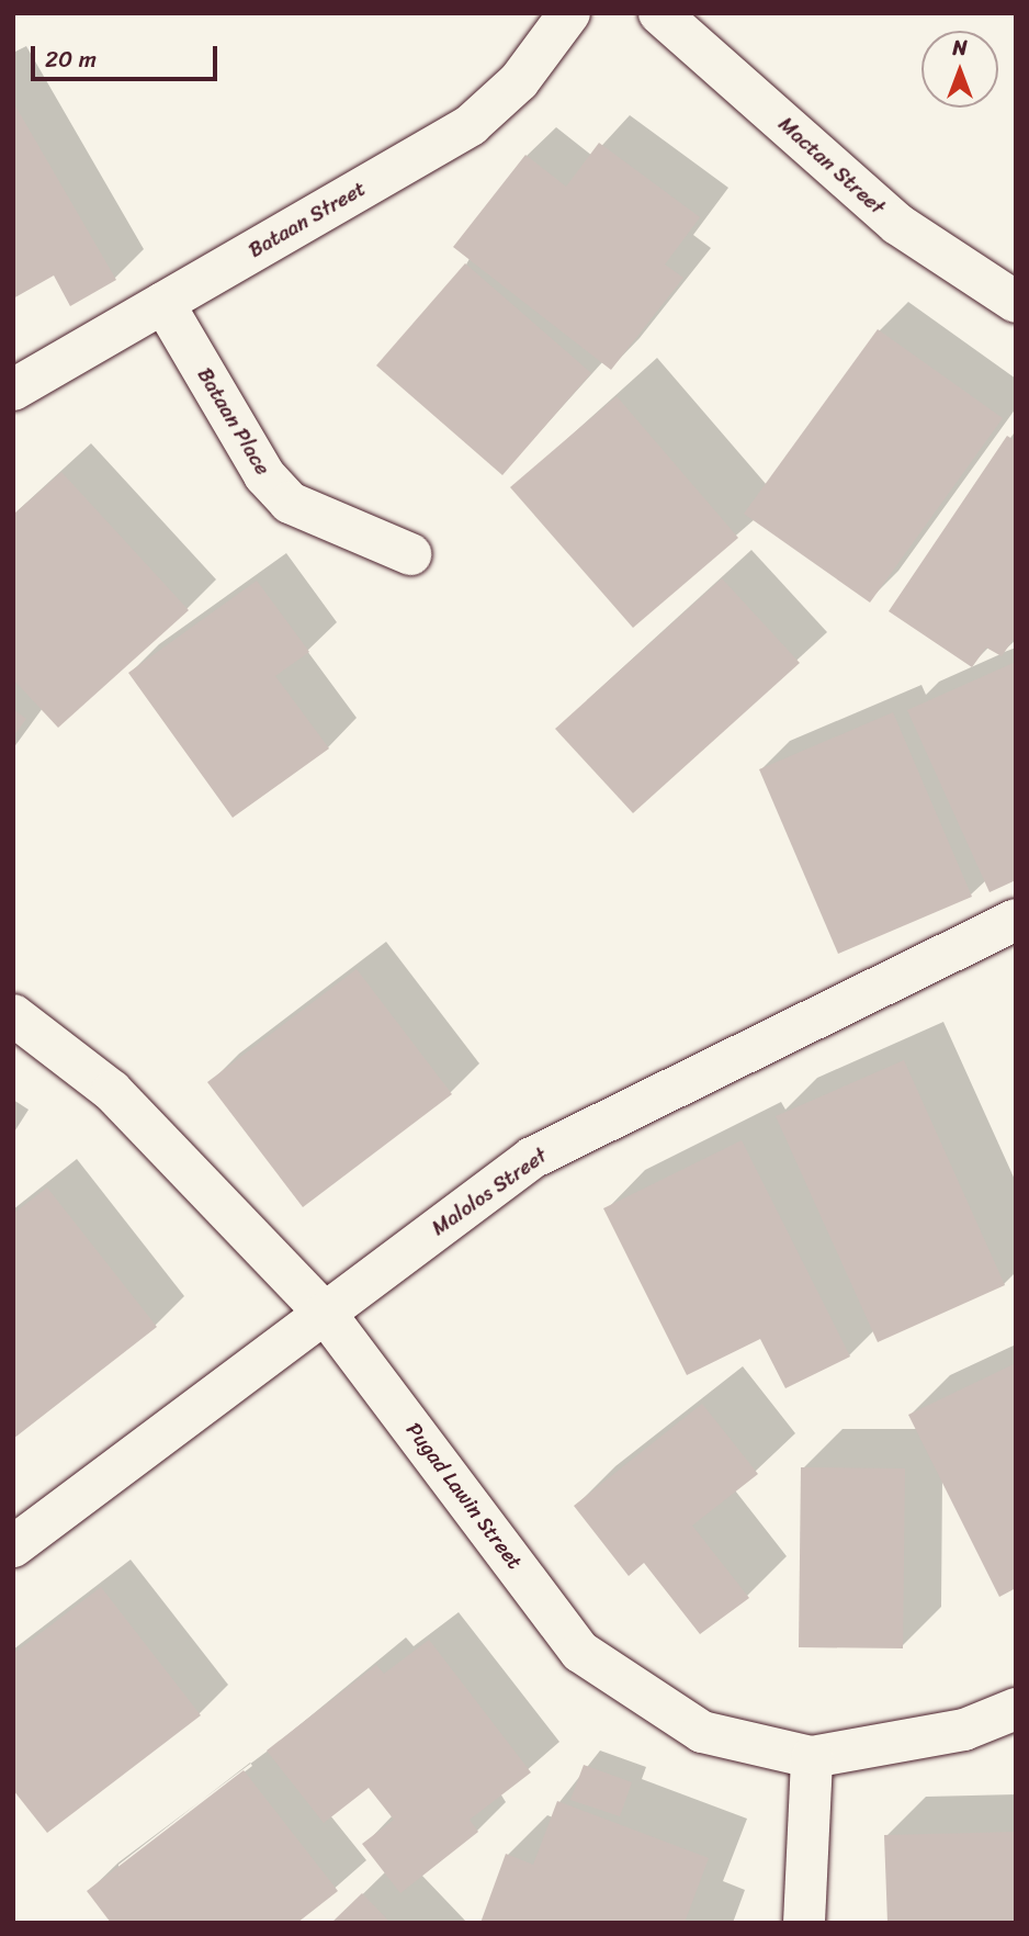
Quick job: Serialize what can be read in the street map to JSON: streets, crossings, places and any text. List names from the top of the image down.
{
  "streets": {
    "street": [
      "Mactan Street",
      "Bataan Street",
      "Bataan Place",
      "Malolos Street",
      "Pugad Lawin Street"
    ]
  },
  "crossings": [
    ["Bataan Street", "Bataan Place"],
    ["Malolos Street", "Pugad Lawin Street"]
  ],
  "scale_bar": "20 m",
  "north": "top"
}
